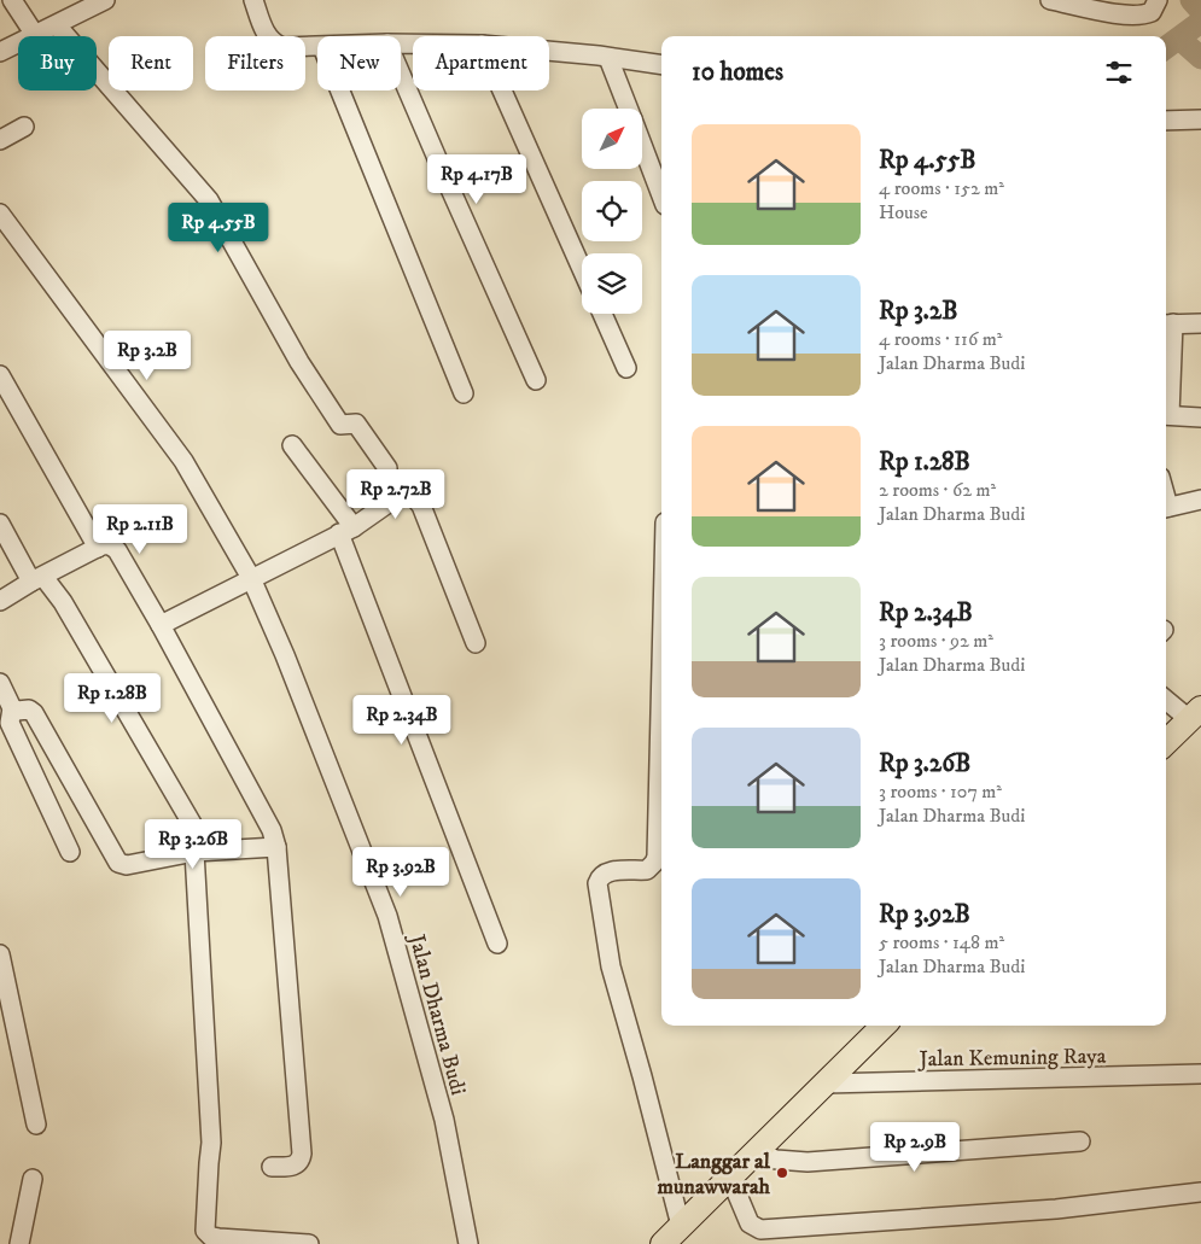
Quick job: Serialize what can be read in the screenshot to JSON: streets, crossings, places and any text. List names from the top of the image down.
{
  "streets": {
    "street": ["Jalan Dharma Budi", "Jalan Kemuning Raya"]
  },
  "places": ["Langgar al munawwarah"],
  "north": "top right",
  "page": {
    "chip": [
      "Buy",
      "Rent",
      "Filters",
      "New",
      "Apartment"
    ],
    "heading": "10 homes",
    "list": [
      {
        "name": "Rp 4.55B",
        "note": "4 rooms · 152 m² · House"
      },
      {
        "name": "Rp 3.2B",
        "note": "4 rooms · 116 m² · Jalan Dharma Budi"
      },
      {
        "name": "Rp 1.28B",
        "note": "2 rooms · 62 m² · Jalan Dharma Budi"
      },
      {
        "name": "Rp 2.34B",
        "note": "3 rooms · 92 m² · Jalan Dharma Budi"
      },
      {
        "name": "Rp 3.26B",
        "note": "3 rooms · 107 m² · Jalan Dharma Budi"
      },
      {
        "name": "Rp 3.92B",
        "note": "5 rooms · 148 m² · Jalan Dharma Budi"
      }
    ],
    "price": [
      "Rp 4.17B",
      "Rp 4.55B",
      "Rp 3.2B",
      "Rp 2.72B",
      "Rp 2.11B",
      "Rp 1.28B",
      "Rp 2.34B",
      "Rp 3.26B",
      "Rp 3.92B",
      "Rp 2.9B"
    ]
  }
}
